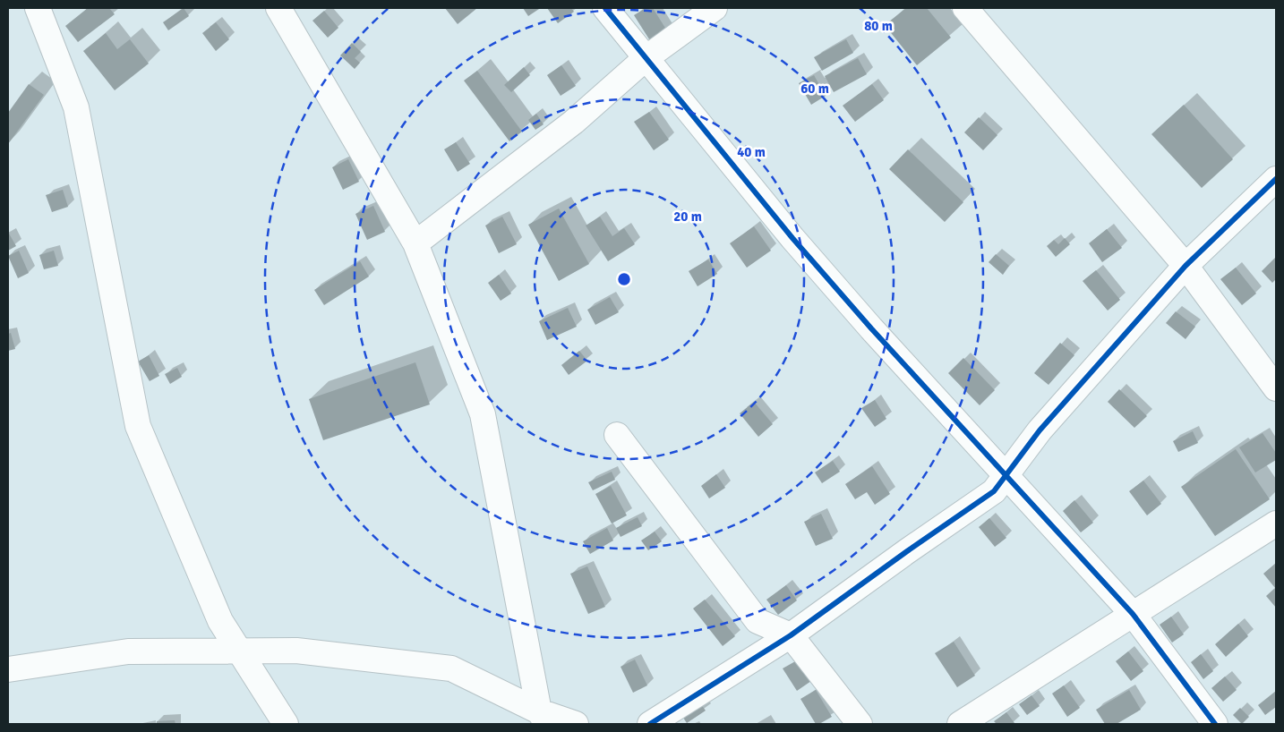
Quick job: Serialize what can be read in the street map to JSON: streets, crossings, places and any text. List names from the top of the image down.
{
  "rings": [
    "80 m",
    "60 m",
    "40 m",
    "20 m"
  ]
}
